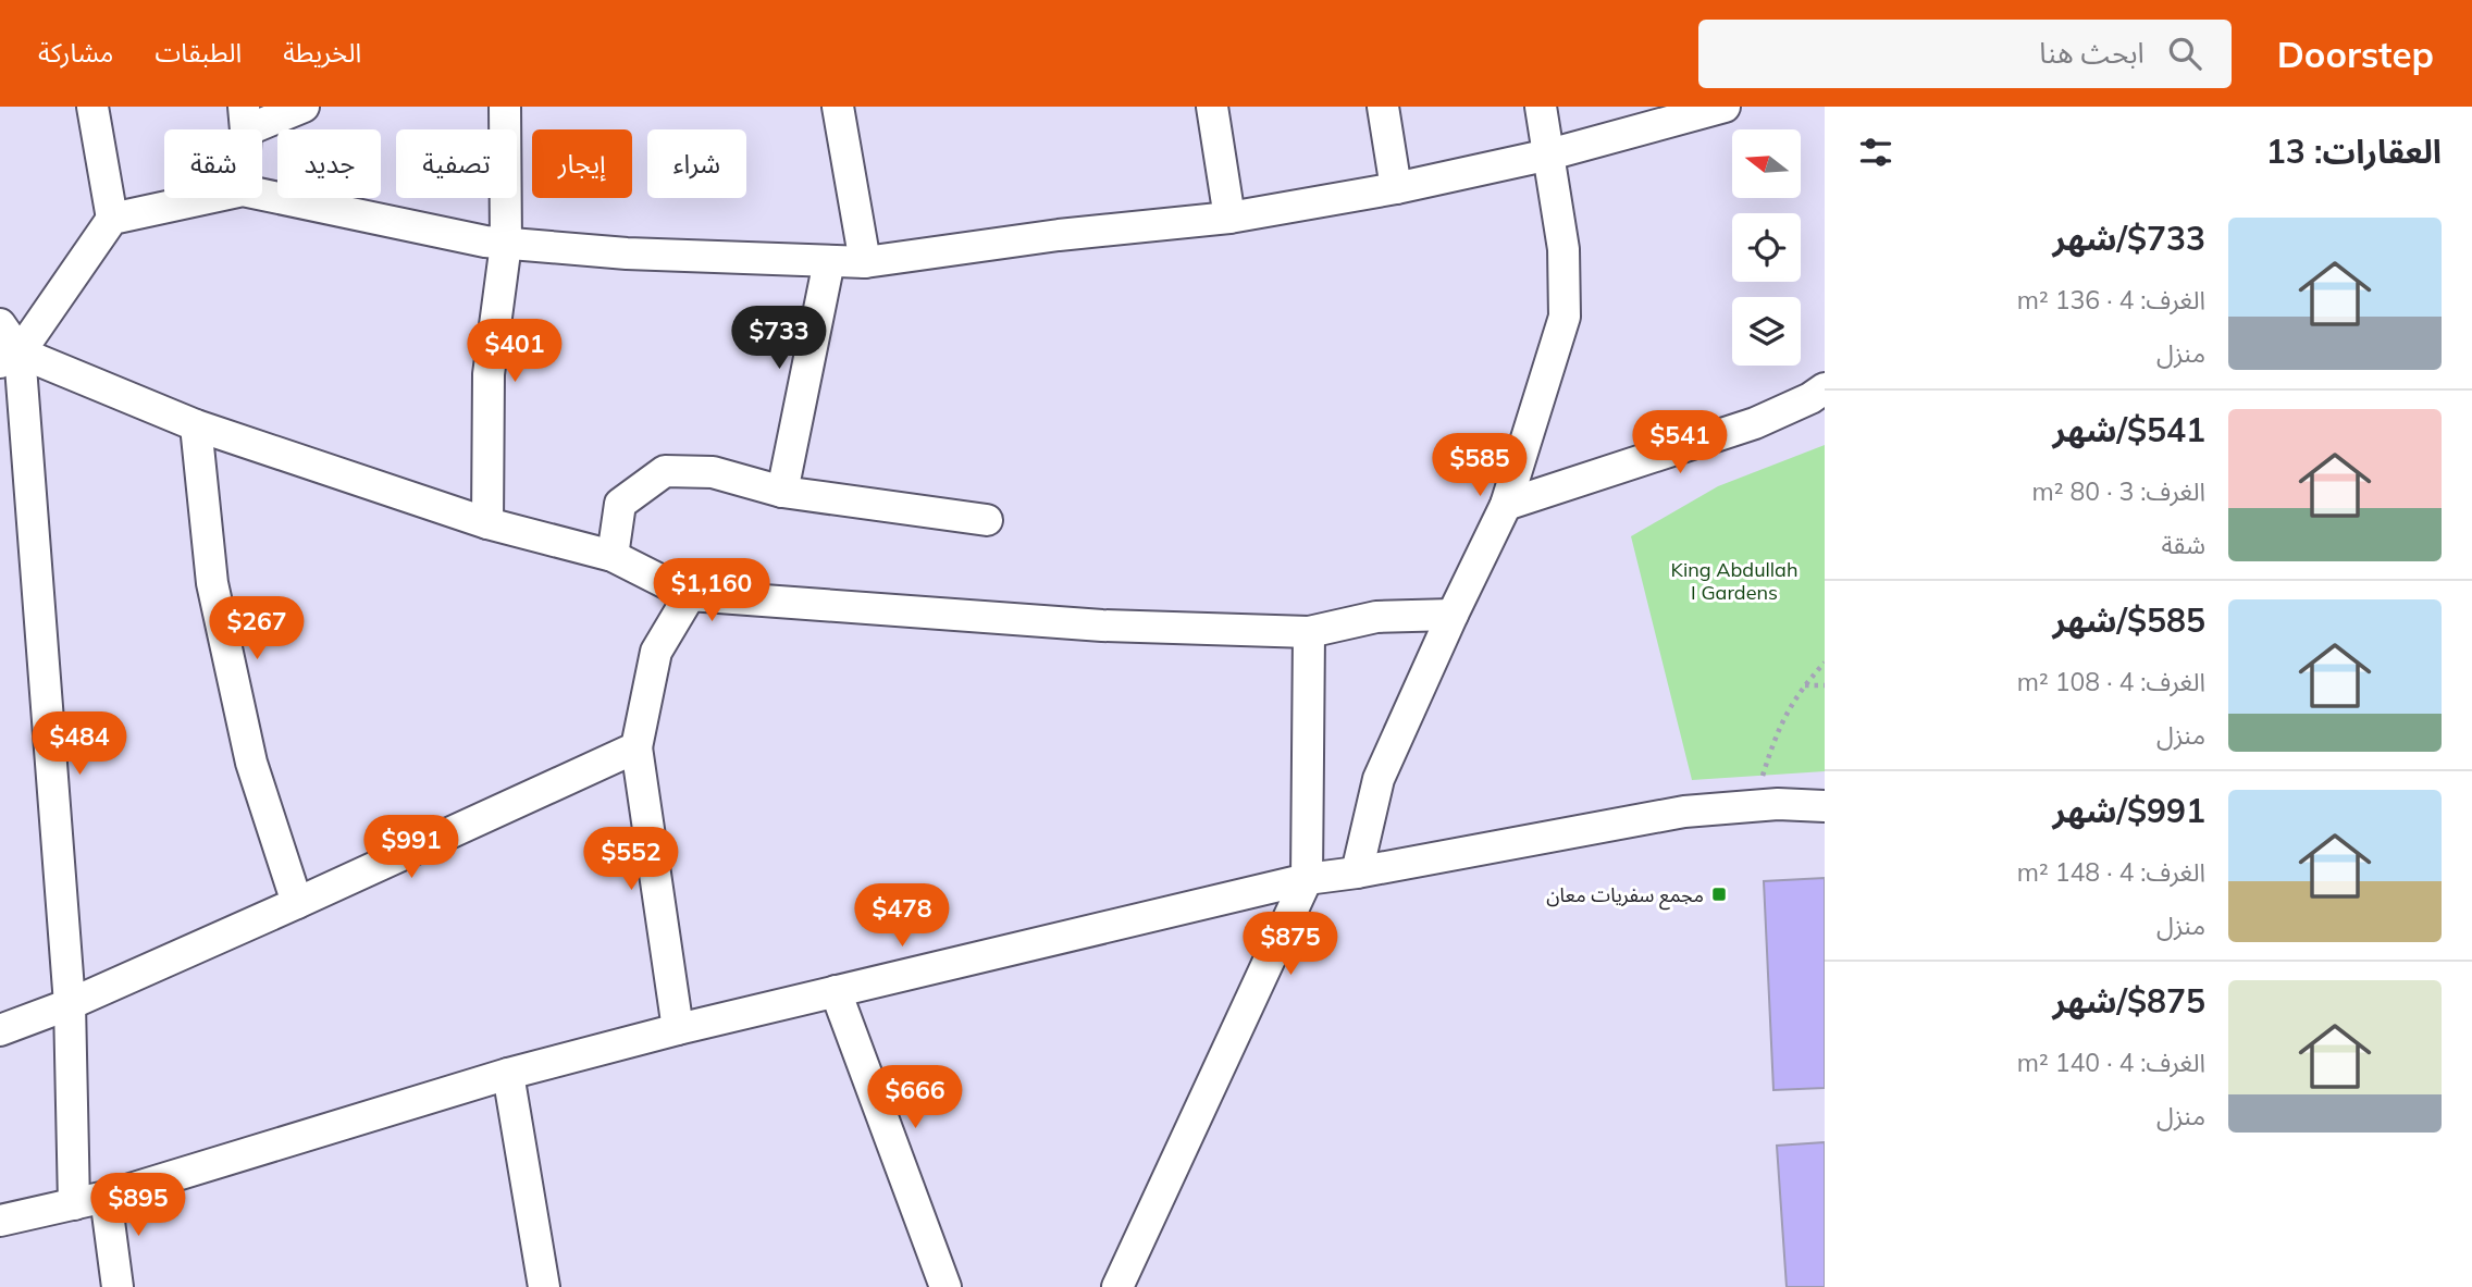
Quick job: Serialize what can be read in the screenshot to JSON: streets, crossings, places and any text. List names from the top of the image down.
{
  "parks": ["King Abdullah I Gardens"],
  "places": {
    "transit": ["مجمع سفريات معان"]
  },
  "north": "left",
  "page": {
    "header": "Doorstep",
    "search": "ابحث هنا",
    "nav": ["الخريطة", "الطبقات", "مشاركة"],
    "heading": "العقارات: 13",
    "chip": [
      "شراء",
      "إيجار",
      "تصفية",
      "جديد",
      "شقة"
    ],
    "list": [
      {
        "name": "$733/شهر",
        "note": "الغرف: 4 · 136 m² · منزل"
      },
      {
        "name": "$541/شهر",
        "note": "الغرف: 3 · 80 m² · شقة"
      },
      {
        "name": "$585/شهر",
        "note": "الغرف: 4 · 108 m² · منزل"
      },
      {
        "name": "$991/شهر",
        "note": "الغرف: 4 · 148 m² · منزل"
      },
      {
        "name": "$875/شهر",
        "note": "الغرف: 4 · 140 m² · منزل"
      }
    ],
    "price": [
      "$733",
      "$401",
      "$541",
      "$585",
      "$1,160",
      "$267",
      "$484",
      "$991",
      "$552",
      "$478",
      "$875",
      "$666",
      "$895"
    ]
  }
}
